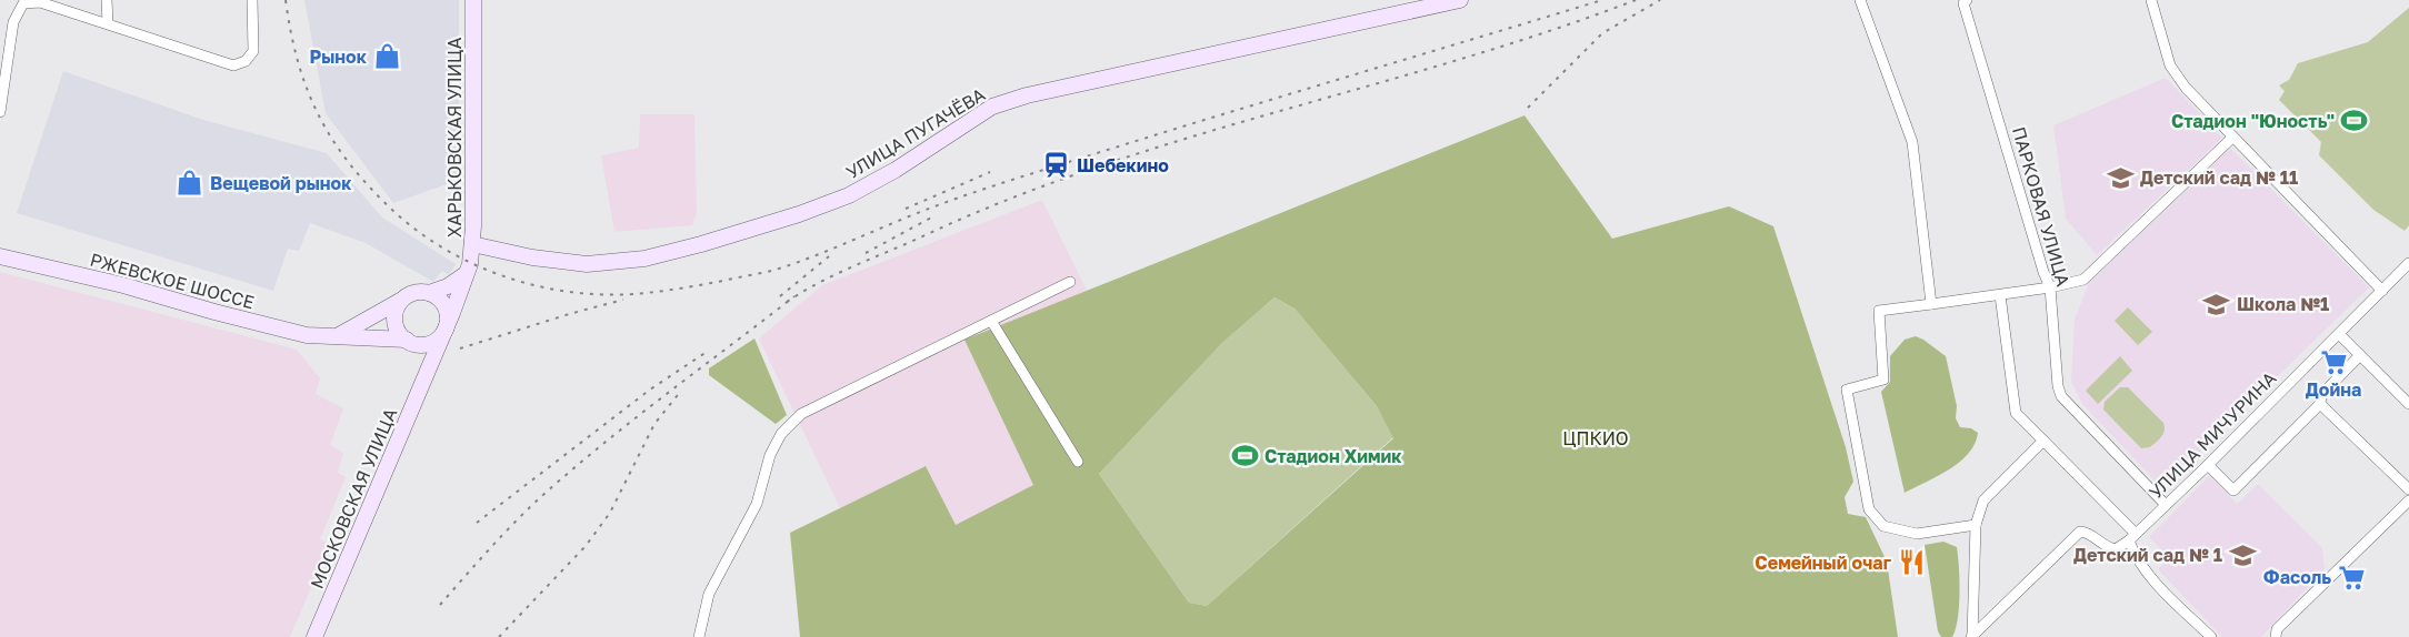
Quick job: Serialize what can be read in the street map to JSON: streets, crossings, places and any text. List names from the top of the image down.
{
  "streets": {
    "street": [
      "УЛИЦА ПУГАЧЁВА",
      "ХАРЬКОВСКАЯ УЛИЦА",
      "ПАРКОВАЯ УЛИЦА",
      "РЖЕВСКОЕ ШОССЕ",
      "УЛИЦА МИЧУРИНА",
      "МОСКОВСКАЯ УЛИЦА"
    ]
  },
  "crossings": [
    ["УЛИЦА ПУГАЧЁВА", "ХАРЬКОВСКАЯ УЛИЦА"],
    ["ХАРЬКОВСКАЯ УЛИЦА", "РЖЕВСКОЕ ШОССЕ"],
    ["ХАРЬКОВСКАЯ УЛИЦА", "МОСКОВСКАЯ УЛИЦА"],
    ["ПАРКОВАЯ УЛИЦА", "УЛИЦА МИЧУРИНА"],
    ["РЖЕВСКОЕ ШОССЕ", "МОСКОВСКАЯ УЛИЦА"]
  ],
  "parks": ["ЦПКИО"],
  "places": {
    "shop": ["Рынок", "Вещевой рынок"],
    "sports": ["Стадион \"Юность\"", "Стадион Химик"],
    "station": ["Шебекино"],
    "school or university": ["Детский сад № 11", "Школа №1", "Детский сад № 1"],
    "supermarket": ["Дойна", "Фасоль"],
    "restaurant": ["Семейный очаг"]
  }
}
